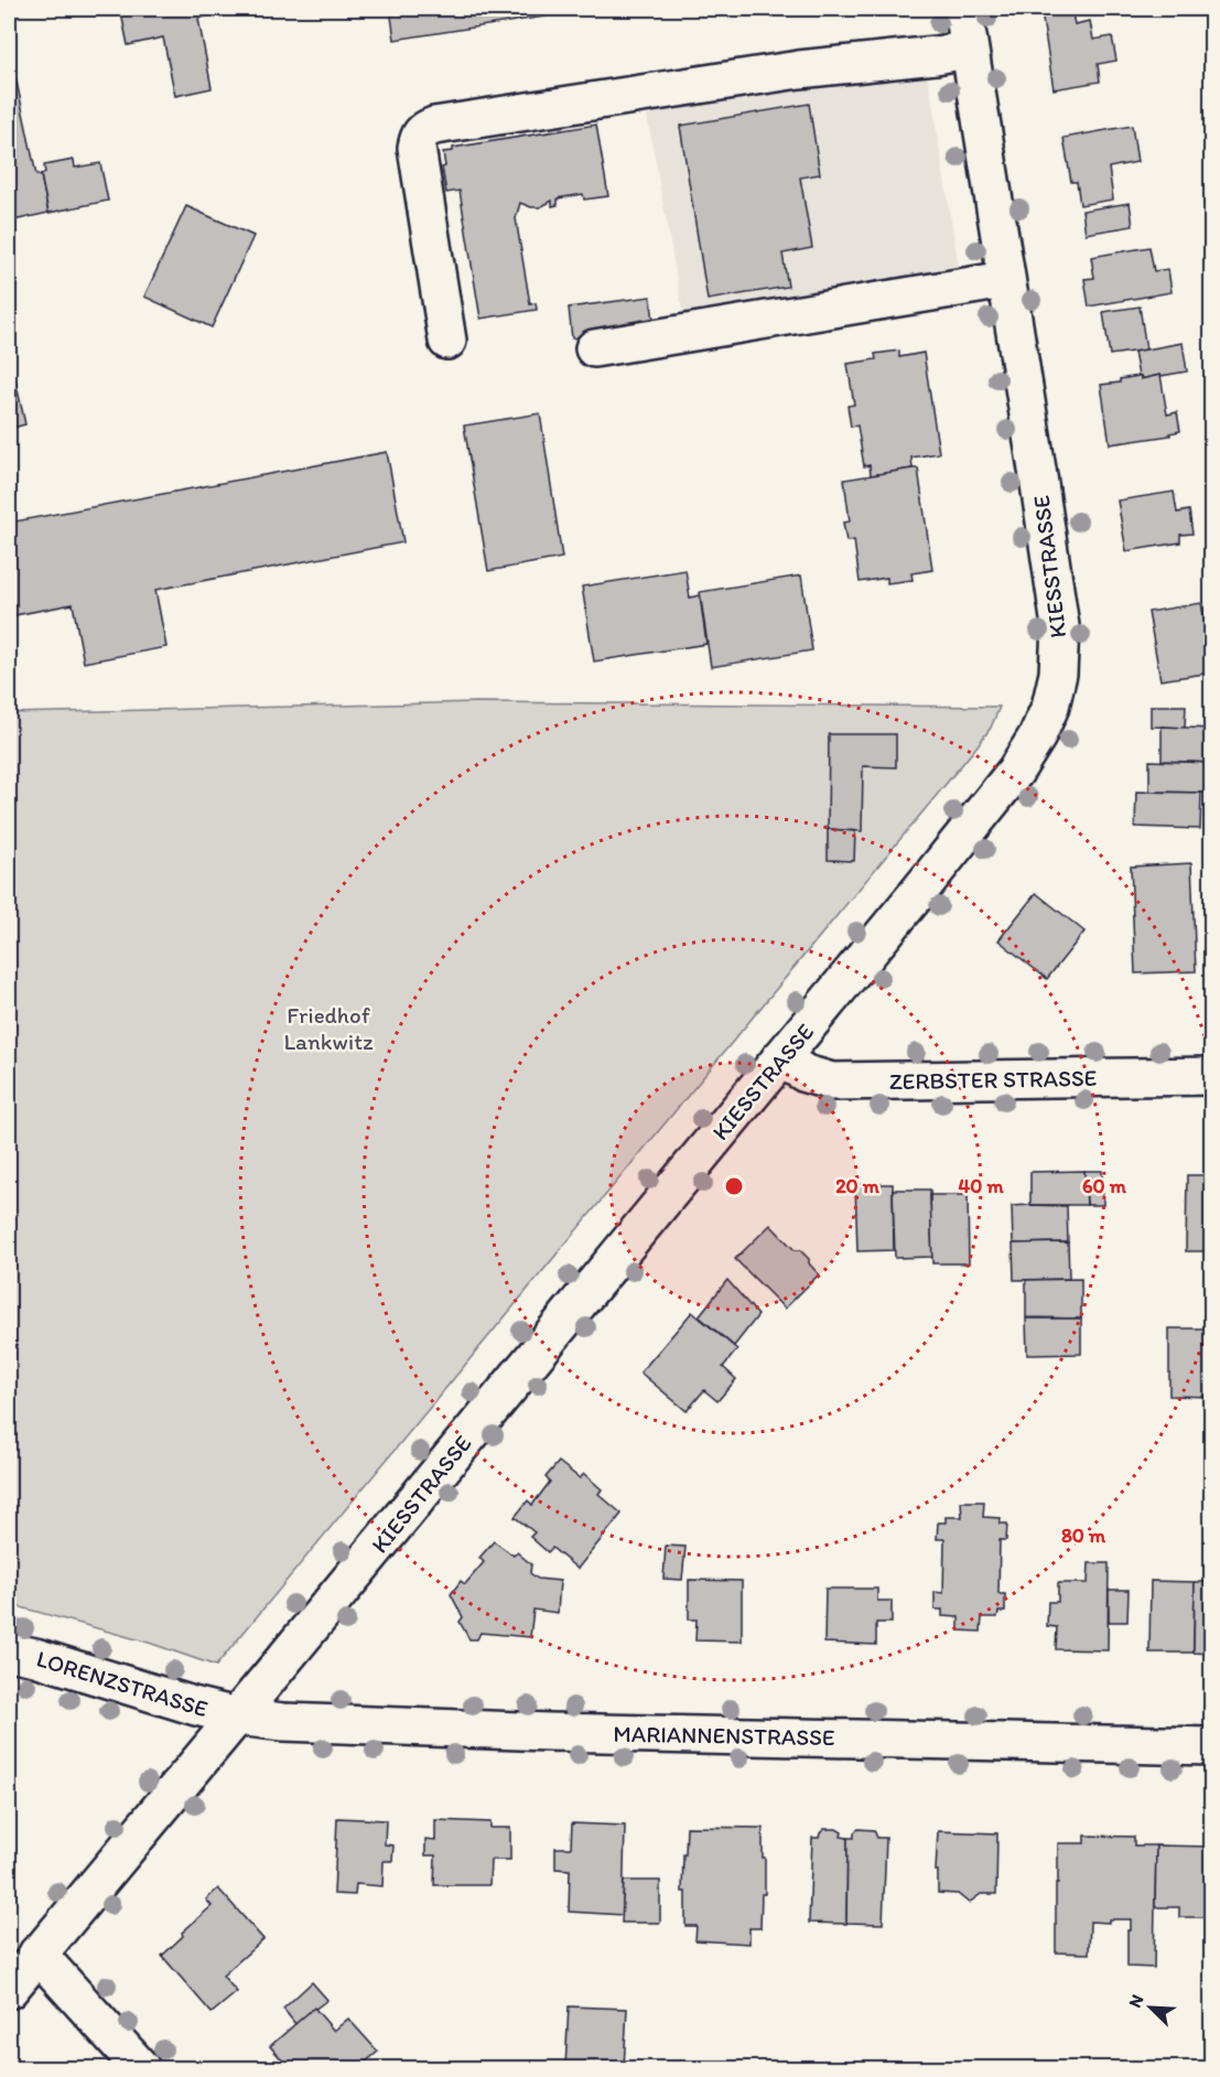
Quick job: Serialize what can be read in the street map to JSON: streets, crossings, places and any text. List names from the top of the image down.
{
  "streets": {
    "street": [
      "KIESSTRASSE",
      "ZERBSTER STRASSE",
      "LORENZSTRASSE",
      "MARIANNENSTRASSE"
    ]
  },
  "crossings": [
    ["KIESSTRASSE", "ZERBSTER STRASSE"],
    ["KIESSTRASSE", "LORENZSTRASSE"],
    ["KIESSTRASSE", "MARIANNENSTRASSE"],
    ["LORENZSTRASSE", "MARIANNENSTRASSE"]
  ],
  "parks": ["Friedhof Lankwitz"],
  "north": "top left",
  "rings": [
    "20 m",
    "40 m",
    "60 m",
    "80 m"
  ]
}
